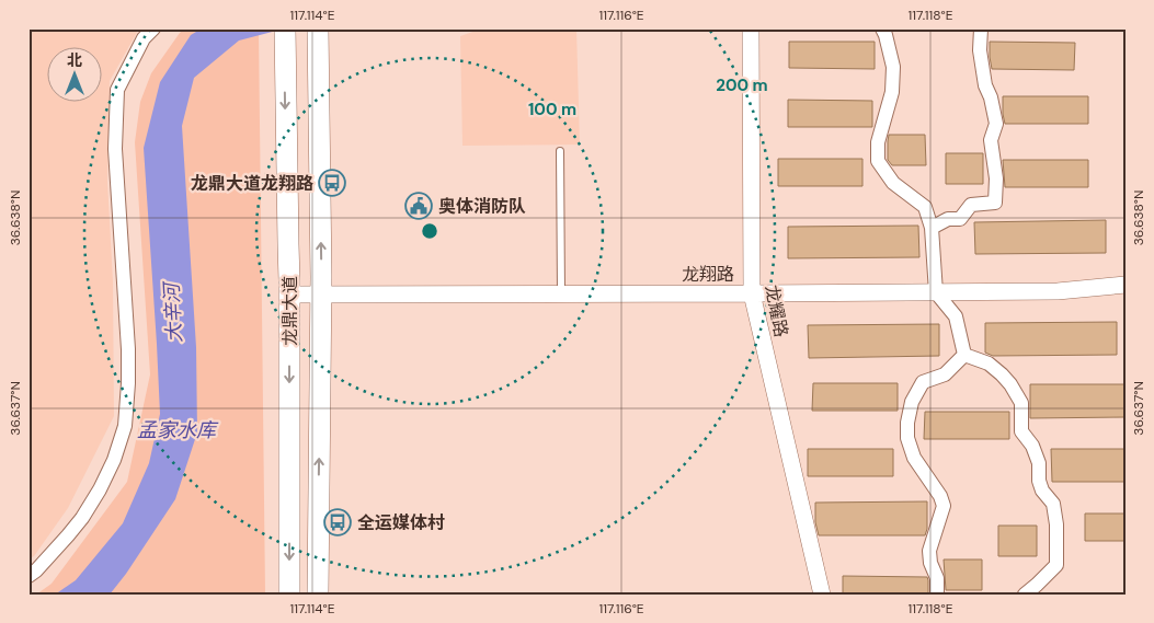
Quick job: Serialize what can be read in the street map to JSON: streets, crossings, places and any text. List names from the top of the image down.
{
  "streets": {
    "main road": ["龙鼎大道"],
    "street": ["龙翔路", "龙耀路"]
  },
  "crossings": [
    ["龙翔路", "龙鼎大道"],
    ["龙翔路", "龙耀路"]
  ],
  "water": ["大辛河", "孟家水库"],
  "places": {
    "bus stop": ["龙鼎大道龙翔路", "全运媒体村"],
    "public building": ["奥体消防队"]
  },
  "north": "top",
  "coordinates": [
    "117.114°E",
    "117.116°E",
    "117.118°E",
    "36.638°N",
    "36.637°N"
  ],
  "rings": ["200 m", "100 m"]
}
